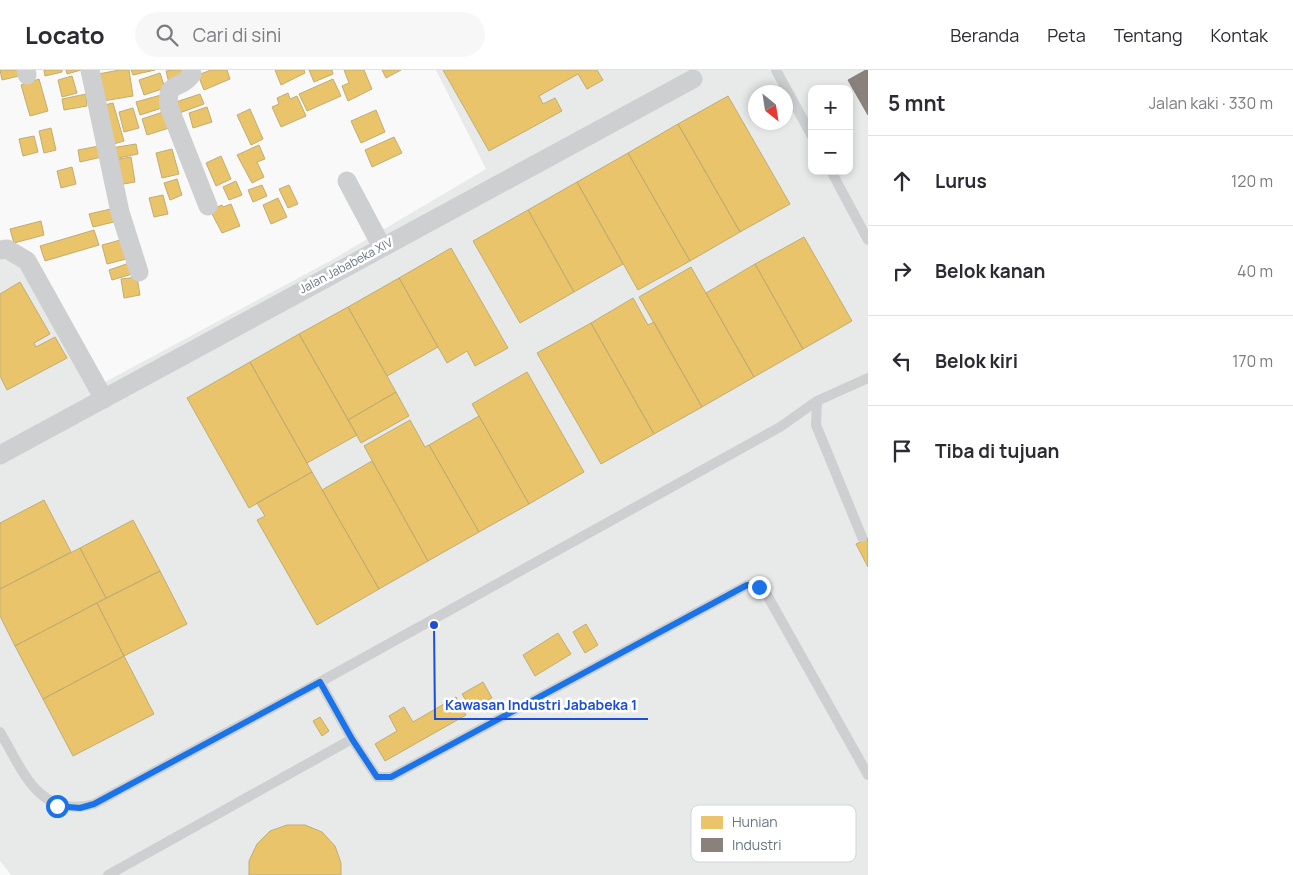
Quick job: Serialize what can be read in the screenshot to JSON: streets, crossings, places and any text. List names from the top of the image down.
{
  "streets": {
    "street": ["Jalan Jababeka XIV"]
  },
  "places": ["Kawasan Industri Jababeka 1"],
  "legend": ["Hunian", "Industri"],
  "north": "bottom right",
  "page": {
    "header": "Locato",
    "search": "Cari di sini",
    "nav": [
      "Beranda",
      "Peta",
      "Tentang",
      "Kontak"
    ],
    "heading": ["5 mnt", "Jalan kaki · 330 m"],
    "map_buttons": ["+", "−"],
    "list": [
      ["Lurus", "120 m"],
      ["Belok kanan", "40 m"],
      ["Belok kiri", "170 m"],
      "Tiba di tujuan"
    ]
  }
}
